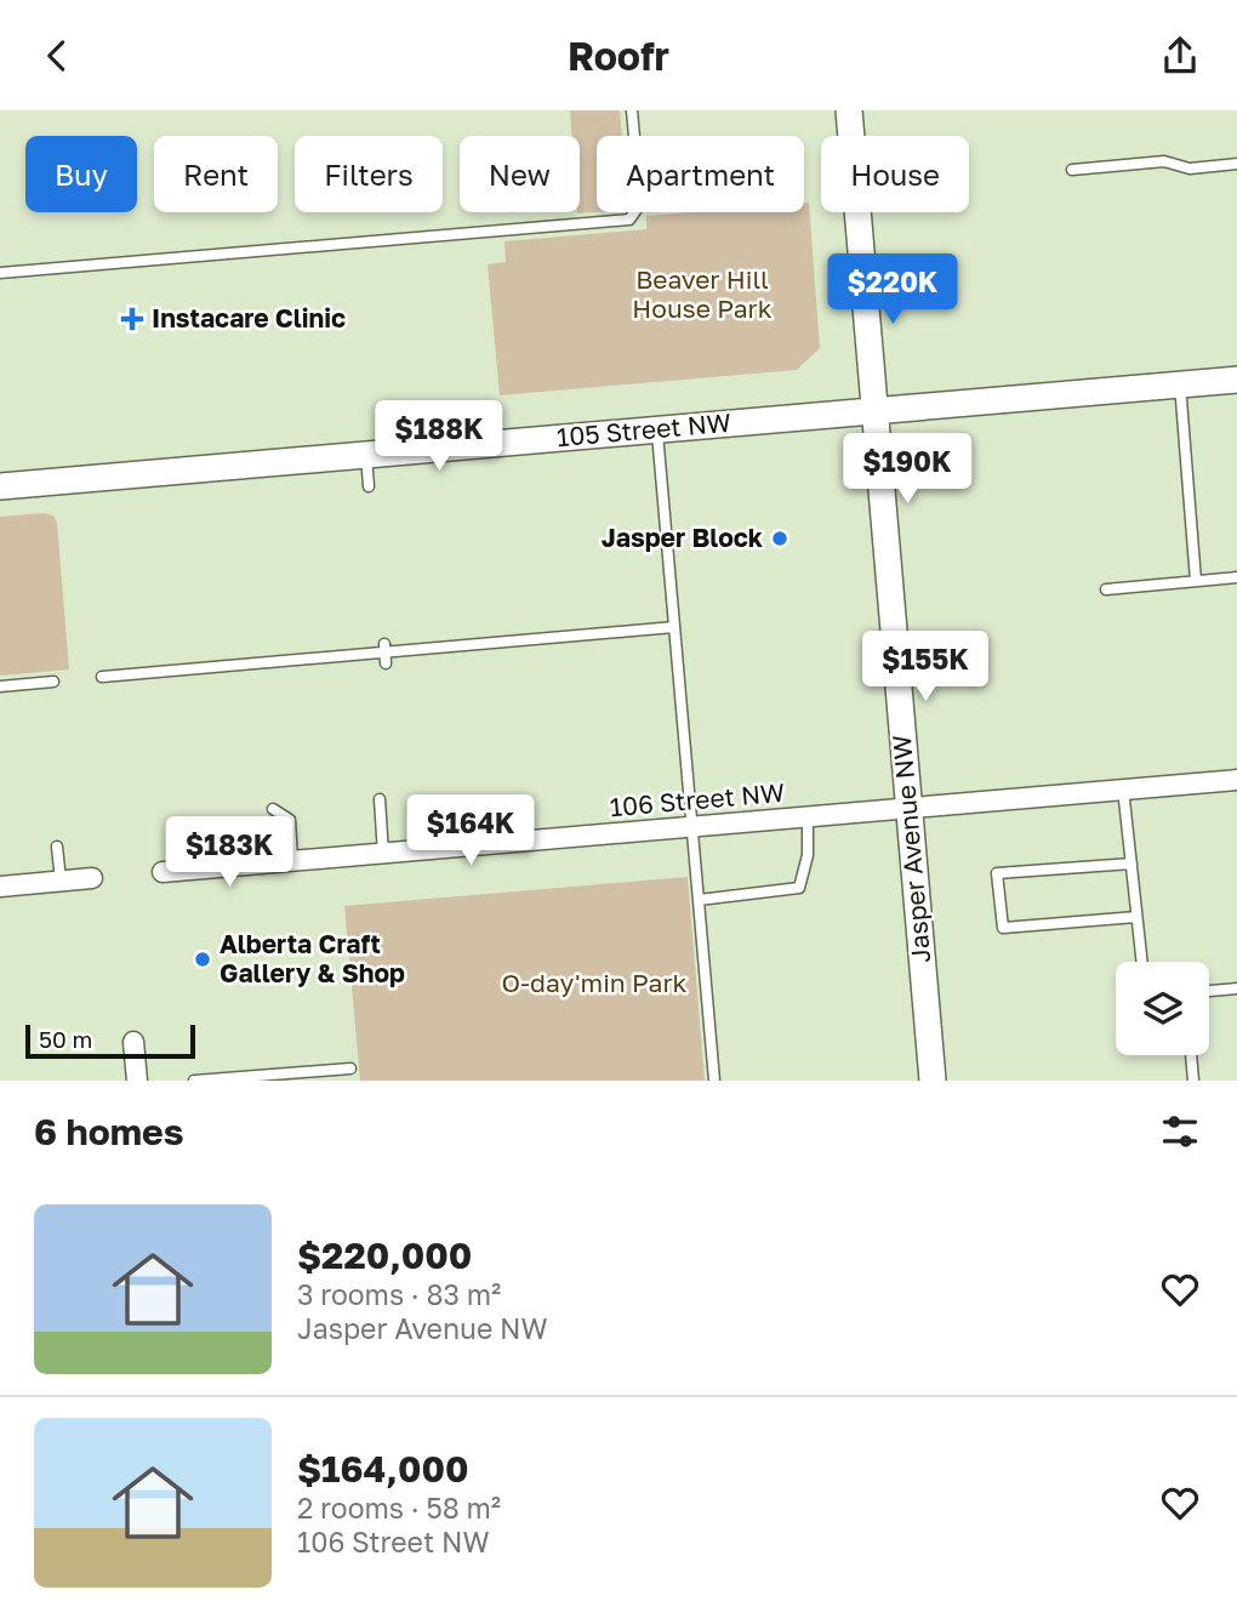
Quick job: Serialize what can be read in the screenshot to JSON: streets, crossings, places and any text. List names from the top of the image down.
{
  "streets": {
    "street": ["105 Street NW", "106 Street NW", "Jasper Avenue NW"]
  },
  "crossings": [
    ["105 Street NW", "Jasper Avenue NW"],
    ["106 Street NW", "Jasper Avenue NW"]
  ],
  "parks": ["Beaver Hill House Park", "O-day'min Park"],
  "places": {
    "health": ["Instacare Clinic"],
    "other": ["Jasper Block", "Alberta Craft Gallery & Shop"]
  },
  "scale_bar": "50 m",
  "page": {
    "header": "Roofr",
    "chip": [
      "Buy",
      "Rent",
      "Filters",
      "New",
      "Apartment",
      "House"
    ],
    "price": [
      "$220K",
      "$188K",
      "$190K",
      "$155K",
      "$164K",
      "$183K"
    ],
    "scale": "50 m",
    "heading": "6 homes",
    "list": [
      {
        "name": "$220,000",
        "note": "3 rooms · 83 m² · Jasper Avenue NW"
      },
      {
        "name": "$164,000",
        "note": "2 rooms · 58 m² · 106 Street NW"
      }
    ]
  }
}
